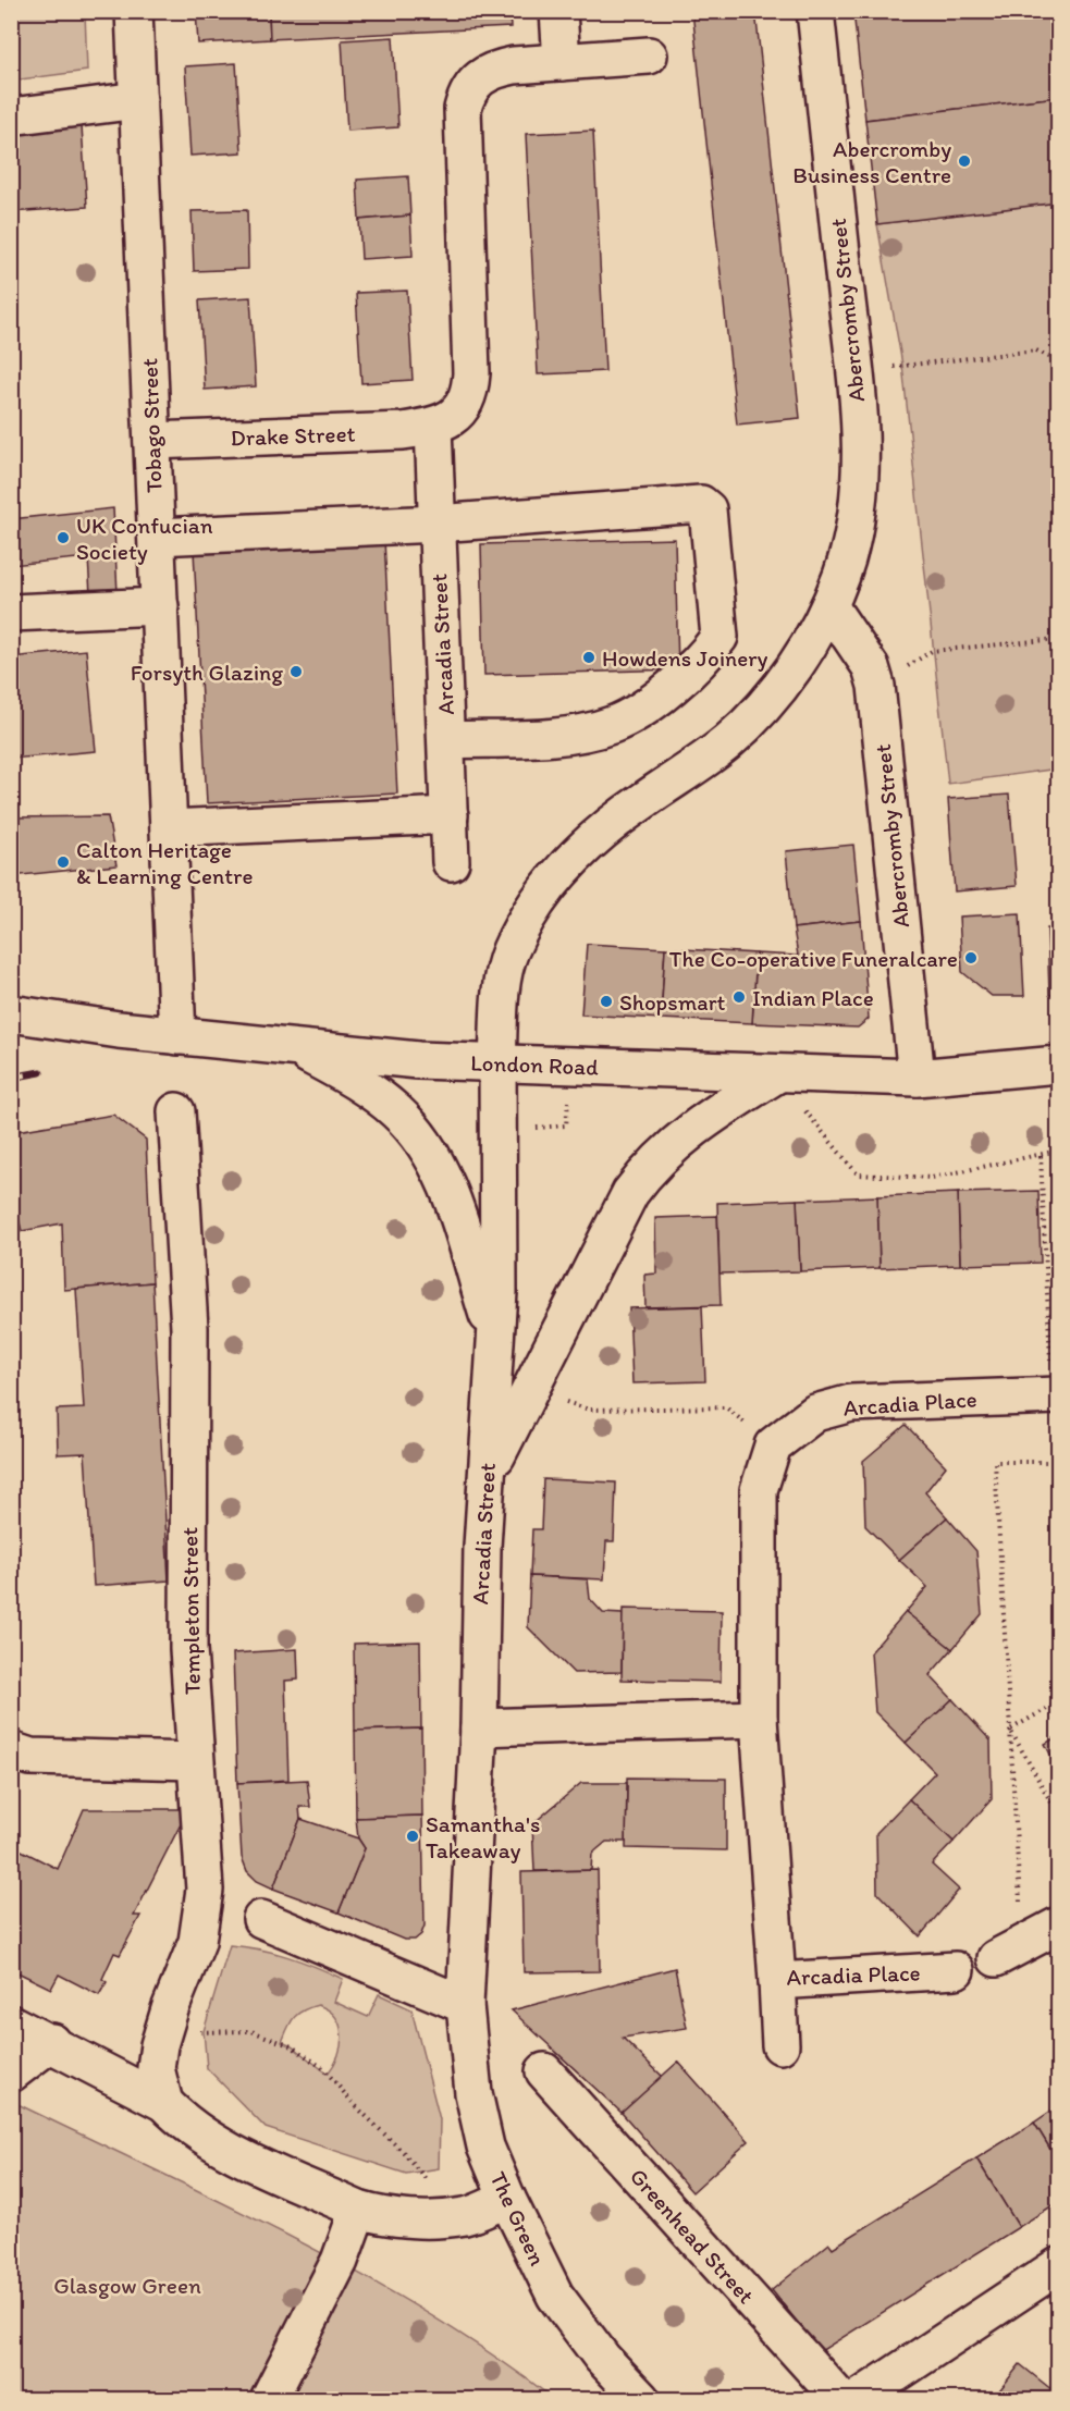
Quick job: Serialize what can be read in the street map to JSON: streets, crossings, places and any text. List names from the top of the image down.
{
  "streets": {
    "street": [
      "Abercromby Street",
      "Tobago Street",
      "Drake Street",
      "Arcadia Street",
      "London Road",
      "Arcadia Place",
      "Templeton Street",
      "The Green",
      "Greenhead Street"
    ]
  },
  "crossings": [
    ["Abercromby Street", "Arcadia Street"],
    ["Abercromby Street", "London Road"],
    ["Tobago Street", "Drake Street"],
    ["Tobago Street", "London Road"],
    ["Drake Street", "Arcadia Street"],
    ["Arcadia Street", "London Road"],
    ["Arcadia Street", "The Green"]
  ],
  "parks": ["Glasgow Green"],
  "places": [
    "Abercromby Business Centre",
    "UK Confucian Society",
    "Howdens Joinery",
    "Forsyth Glazing",
    "Calton Heritage & Learning Centre",
    "The Co-operative Funeralcare",
    "Indian Place",
    "Shopsmart",
    "Samantha's Takeaway"
  ]
}
